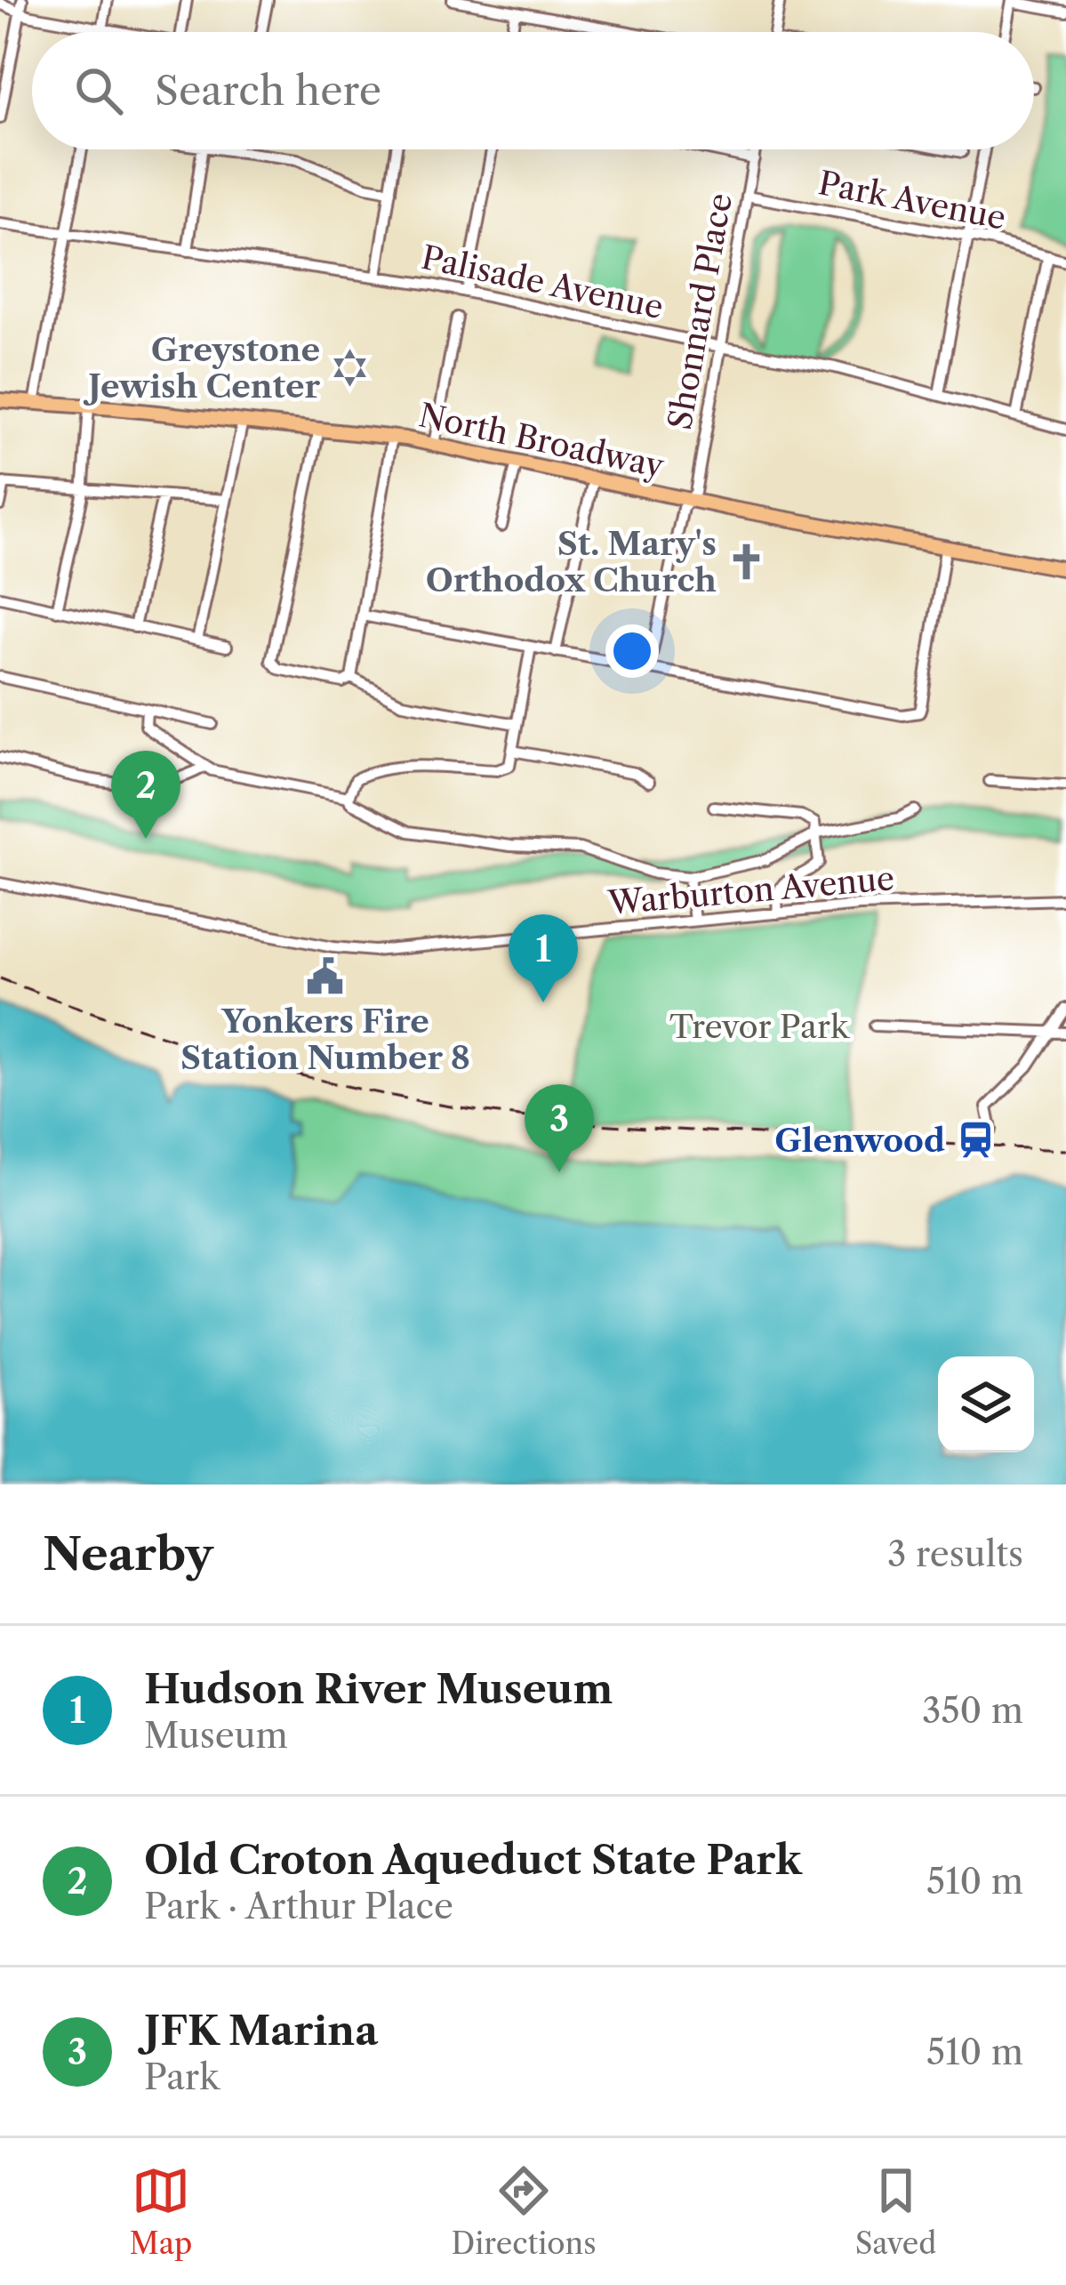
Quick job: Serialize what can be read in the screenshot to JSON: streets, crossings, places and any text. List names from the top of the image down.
{
  "streets": {
    "main road": ["North Broadway"],
    "street": [
      "Park Avenue",
      "Palisade Avenue",
      "Shonnard Place",
      "Warburton Avenue"
    ]
  },
  "crossings": [
    ["Park Avenue", "Shonnard Place"],
    ["Palisade Avenue", "Shonnard Place"],
    ["Shonnard Place", "North Broadway"]
  ],
  "parks": ["Trevor Park"],
  "places": {
    "synagogue": ["Greystone Jewish Center"],
    "church": ["St. Mary's Orthodox Church"],
    "public building": ["Yonkers Fire Station Number 8"],
    "station": ["Glenwood"]
  },
  "page": {
    "search": "Search here",
    "pins": ["2", "1", "3"],
    "heading": ["Nearby", "3 results"],
    "list": [
      {
        "mark": "1",
        "name": "Hudson River Museum",
        "note": "Museum",
        "value": "350 m"
      },
      {
        "mark": "2",
        "name": "Old Croton Aqueduct State Park",
        "note": "Park · Arthur Place",
        "value": "510 m"
      },
      {
        "mark": "3",
        "name": "JFK Marina",
        "note": "Park",
        "value": "510 m"
      }
    ],
    "nav": ["Map", "Directions", "Saved"]
  }
}
